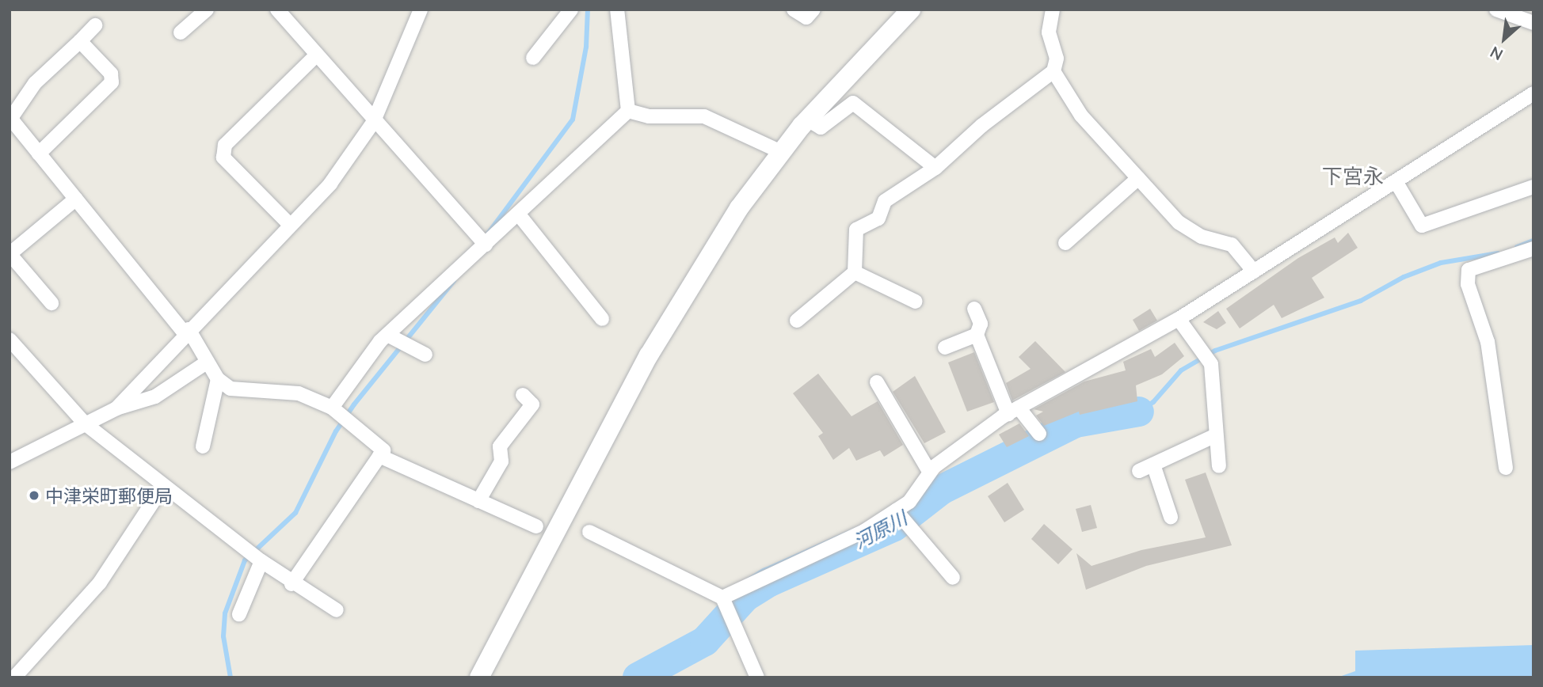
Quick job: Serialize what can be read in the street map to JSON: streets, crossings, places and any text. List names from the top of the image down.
{
  "districts": ["下宮永"],
  "water": ["河原川"],
  "places": ["中津栄町郵便局"],
  "north": "bottom left"
}
